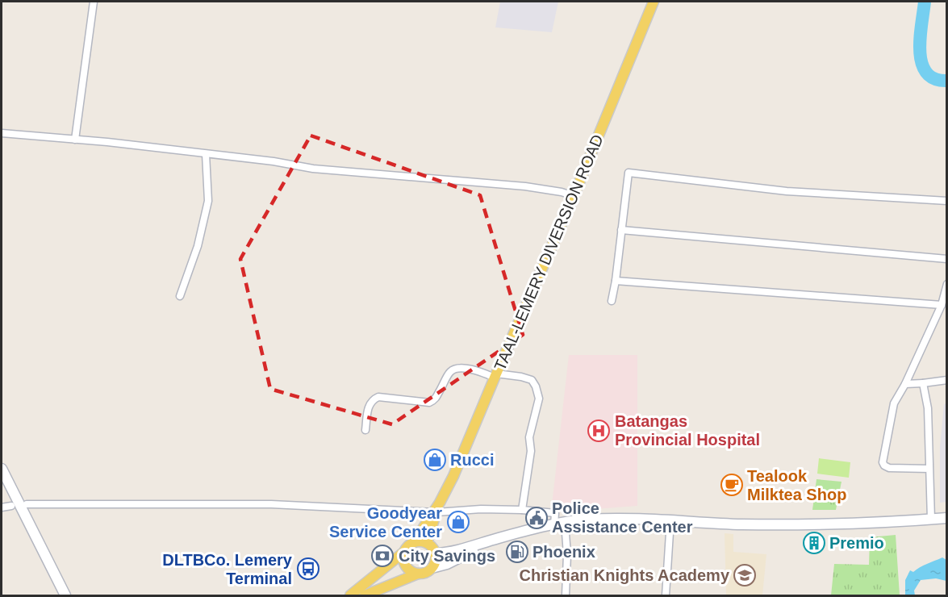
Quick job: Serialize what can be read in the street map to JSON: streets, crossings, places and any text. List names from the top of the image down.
{
  "streets": {
    "main road": ["TAAL-LEMERY DIVERSION ROAD"]
  },
  "places": {
    "hospital": ["Batangas Provincial Hospital"],
    "shop": ["Rucci", "Goodyear Service Center"],
    "cafe": ["Tealook Milktea Shop"],
    "public building": ["Police Assistance Center"],
    "building": ["Premio"],
    "fuel station": ["Phoenix"],
    "bank": ["City Savings"],
    "bus stop": ["DLTBCo. Lemery Terminal"],
    "school or university": ["Christian Knights Academy"]
  }
}
